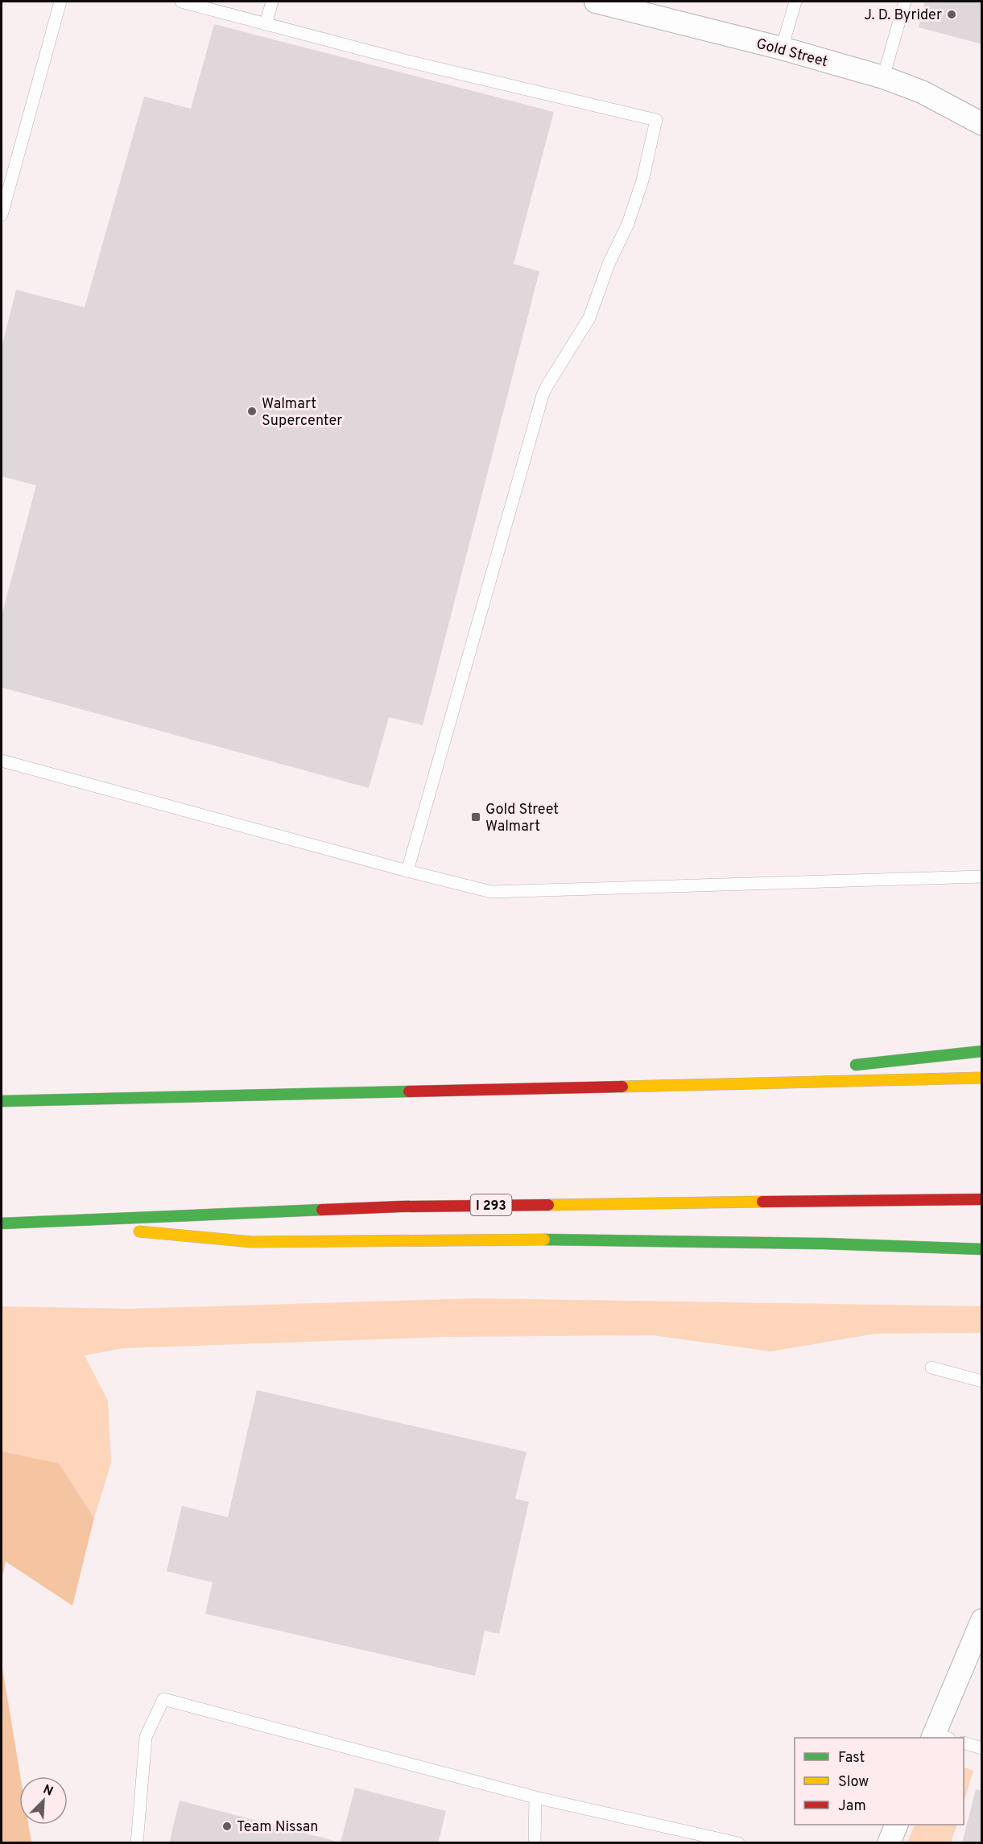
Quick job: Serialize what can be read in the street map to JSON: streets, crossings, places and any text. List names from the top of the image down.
{
  "streets": {
    "highway": ["I 293"],
    "street": ["Gold Street"]
  },
  "places": {
    "other": ["J. D. Byrider", "Walmart Supercenter", "Team Nissan"],
    "transit": ["Gold Street Walmart"]
  },
  "legend": ["Fast", "Slow", "Jam"],
  "north": "top right"
}
